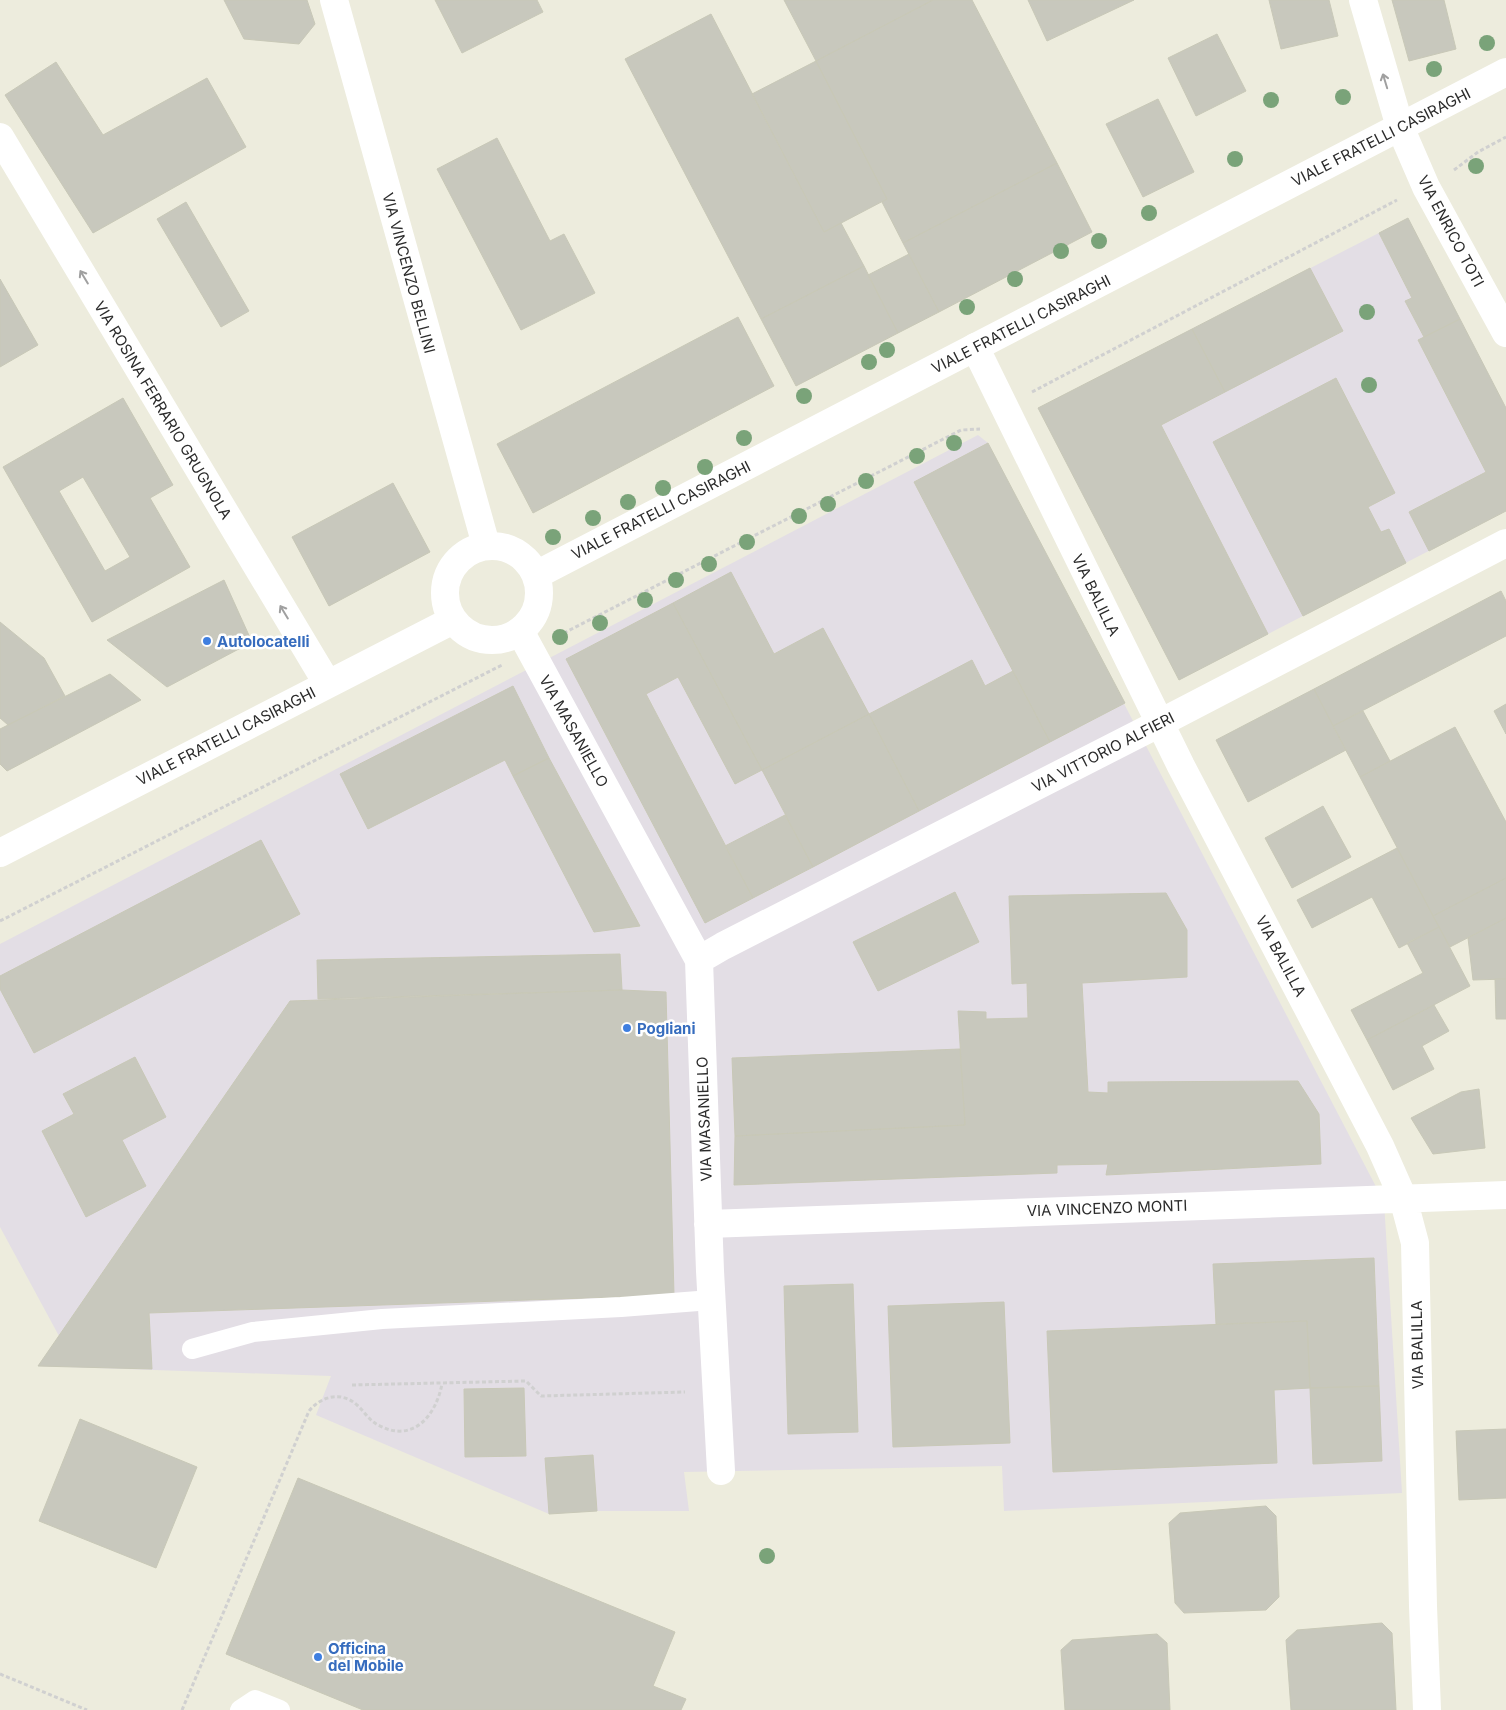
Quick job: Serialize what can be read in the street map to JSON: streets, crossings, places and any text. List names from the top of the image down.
{
  "streets": {
    "street": [
      "VIALE FRATELLI CASIRAGHI",
      "VIA ENRICO TOTI",
      "VIA VINCENZO BELLINI",
      "VIA ROSINA FERRARIO GRUGNOLA",
      "VIA BALILLA",
      "VIA MASANIELLO",
      "VIA VITTORIO ALFIERI",
      "VIA VINCENZO MONTI"
    ]
  },
  "crossings": [
    ["VIALE FRATELLI CASIRAGHI", "VIA ENRICO TOTI"],
    ["VIALE FRATELLI CASIRAGHI", "VIA VINCENZO BELLINI"],
    ["VIALE FRATELLI CASIRAGHI", "VIA ROSINA FERRARIO GRUGNOLA"],
    ["VIALE FRATELLI CASIRAGHI", "VIA BALILLA"],
    ["VIALE FRATELLI CASIRAGHI", "VIA MASANIELLO"],
    ["VIA VINCENZO BELLINI", "VIA MASANIELLO"],
    ["VIA BALILLA", "VIA VITTORIO ALFIERI"],
    ["VIA BALILLA", "VIA VINCENZO MONTI"],
    ["VIA MASANIELLO", "VIA VITTORIO ALFIERI"],
    ["VIA MASANIELLO", "VIA VINCENZO MONTI"]
  ],
  "one_way": ["VIA ENRICO TOTI", "VIA ROSINA FERRARIO GRUGNOLA"],
  "places": ["Autolocatelli", "Pogliani", "Officina del Mobile"]
}
